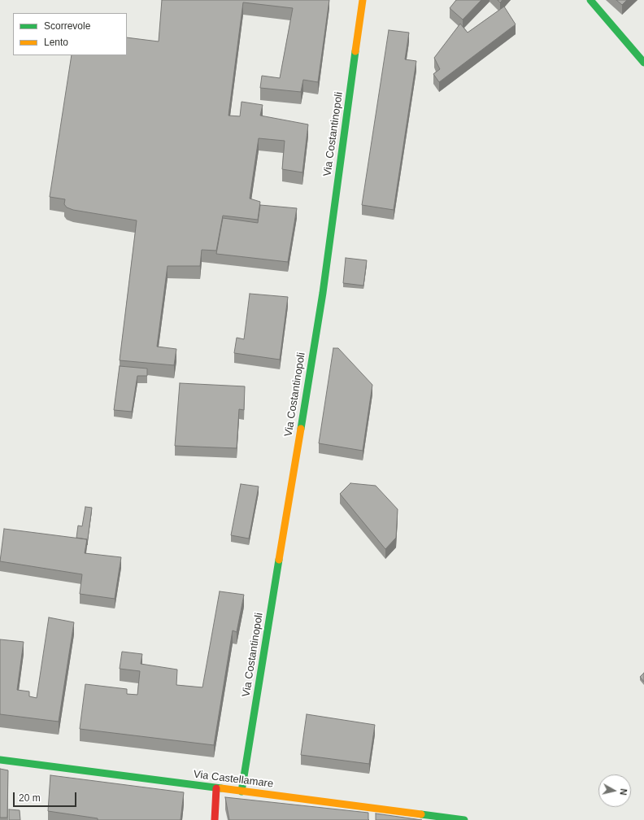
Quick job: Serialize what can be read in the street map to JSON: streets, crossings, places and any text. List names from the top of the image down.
{
  "streets": {
    "street": ["Via Costantinopoli", "Via Castellamare"]
  },
  "crossings": [
    ["Via Costantinopoli", "Via Castellamare"]
  ],
  "legend": ["Scorrevole", "Lento"],
  "scale_bar": "20 m",
  "north": "right"
}
